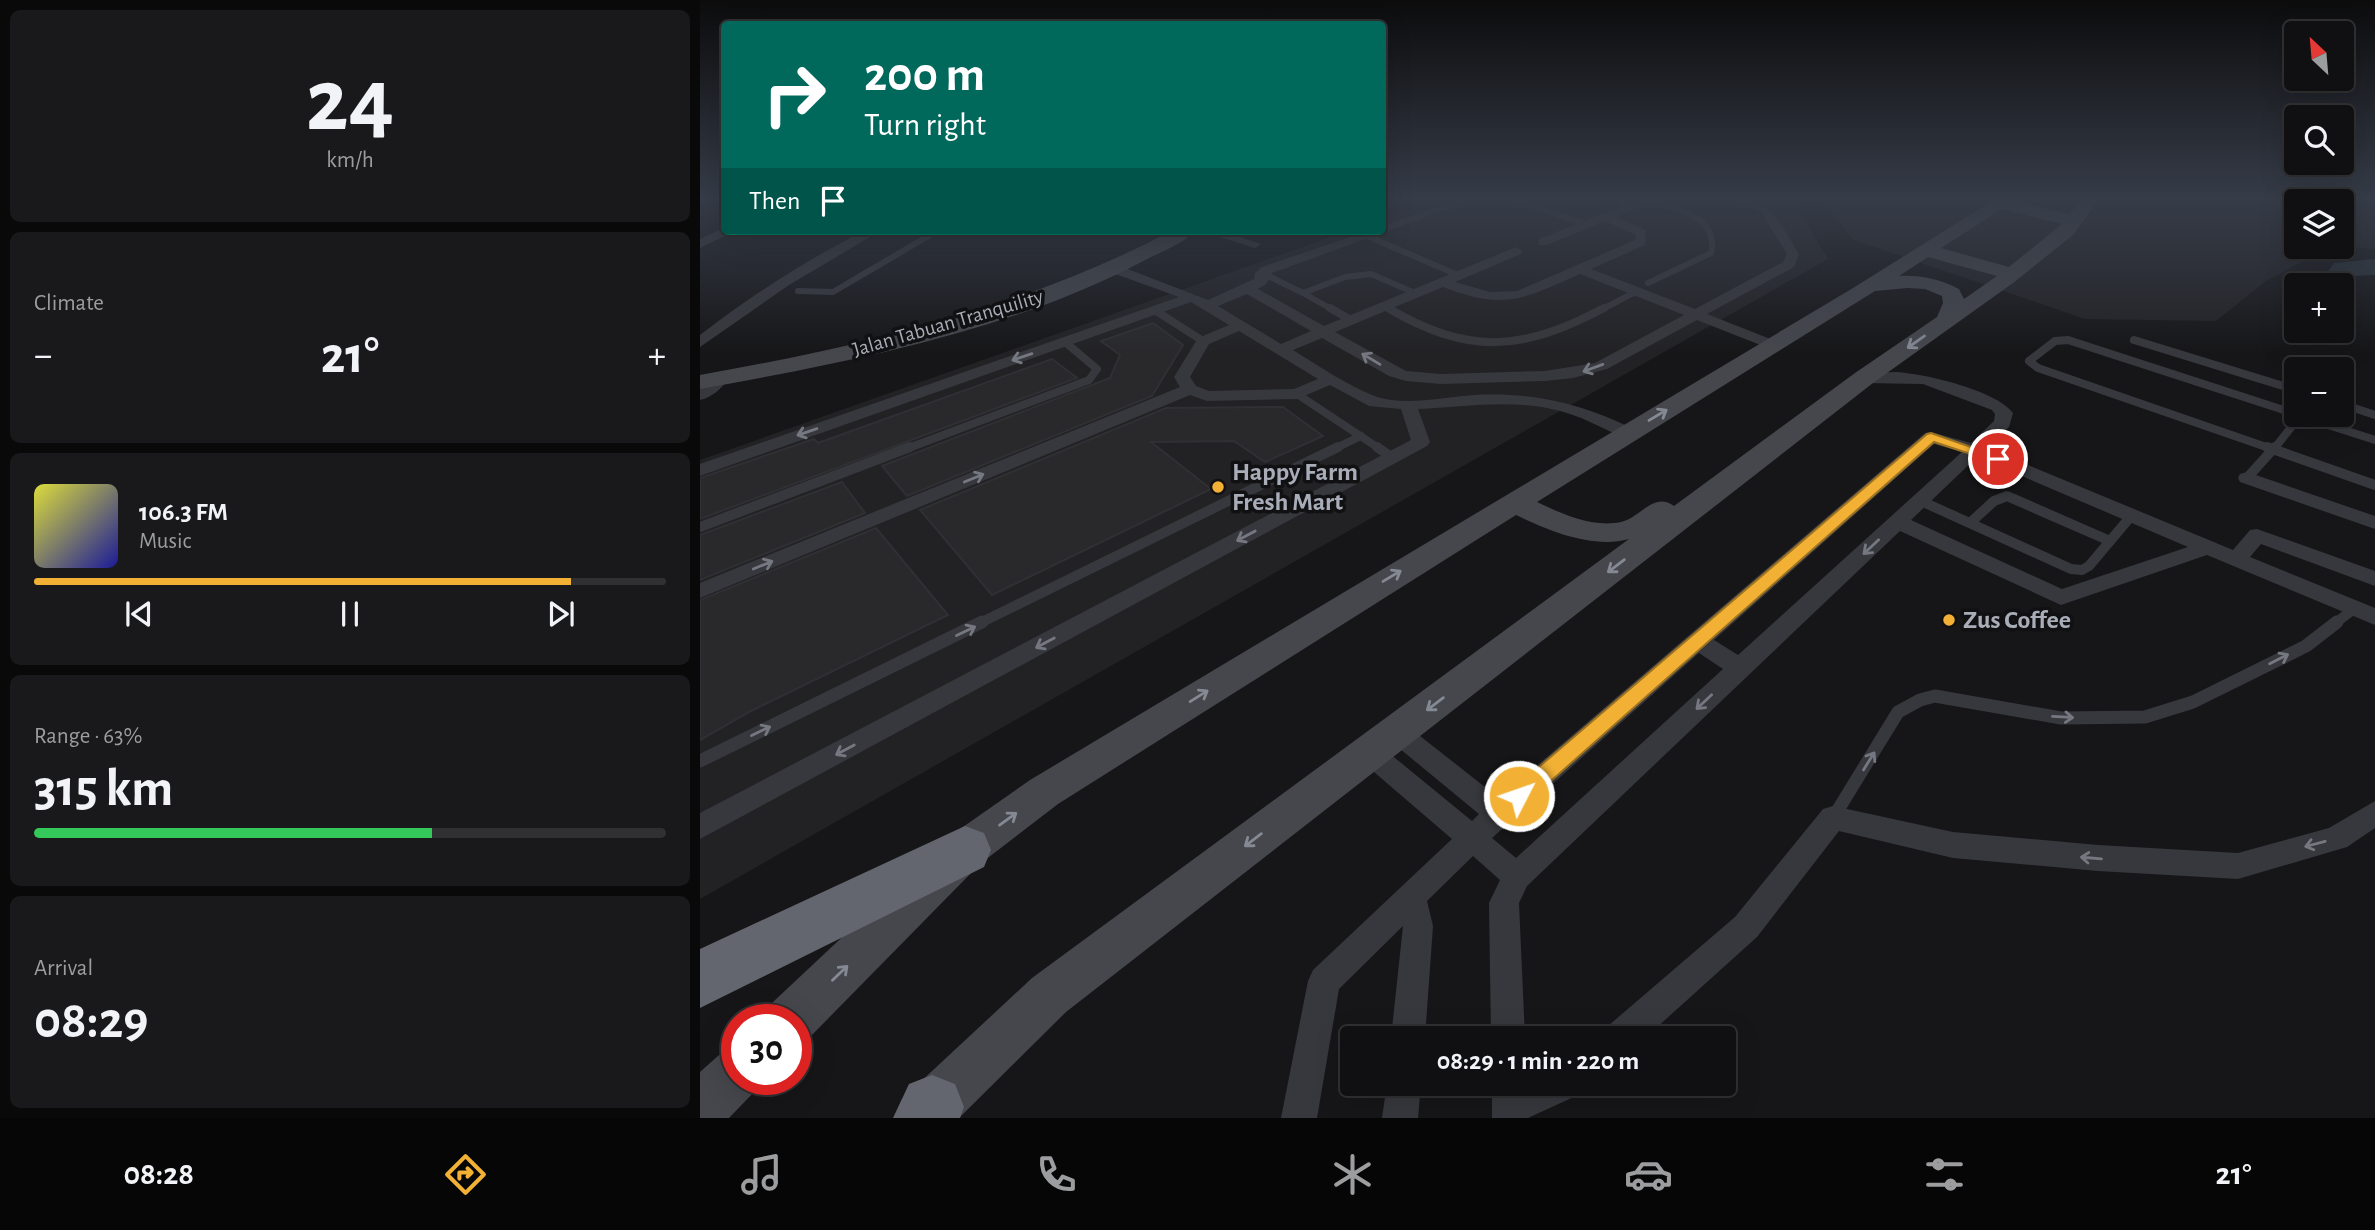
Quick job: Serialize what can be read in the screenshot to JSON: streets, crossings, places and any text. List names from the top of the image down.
{
  "streets": {
    "street": ["Jalan Tabuan Tranquility"]
  },
  "places": ["Happy Farm Fresh Mart", "Zus Coffee"],
  "north": "top left",
  "page": {
    "tile": [
      ["24", "km/h"],
      "Climate",
      ["Range · 63%", "315 km"],
      ["Arrival", "08:29"]
    ],
    "map_buttons": ["+", "−"],
    "turn": ["200 m", "Turn right"],
    "then": "Then",
    "heat": ["−", "21°", "+"],
    "song": ["106.3 FM", "Music"],
    "limit": "30",
    "trip": "08:29 · 1 min · 220 m",
    "tabs": ["08:28", "21°"]
  }
}
